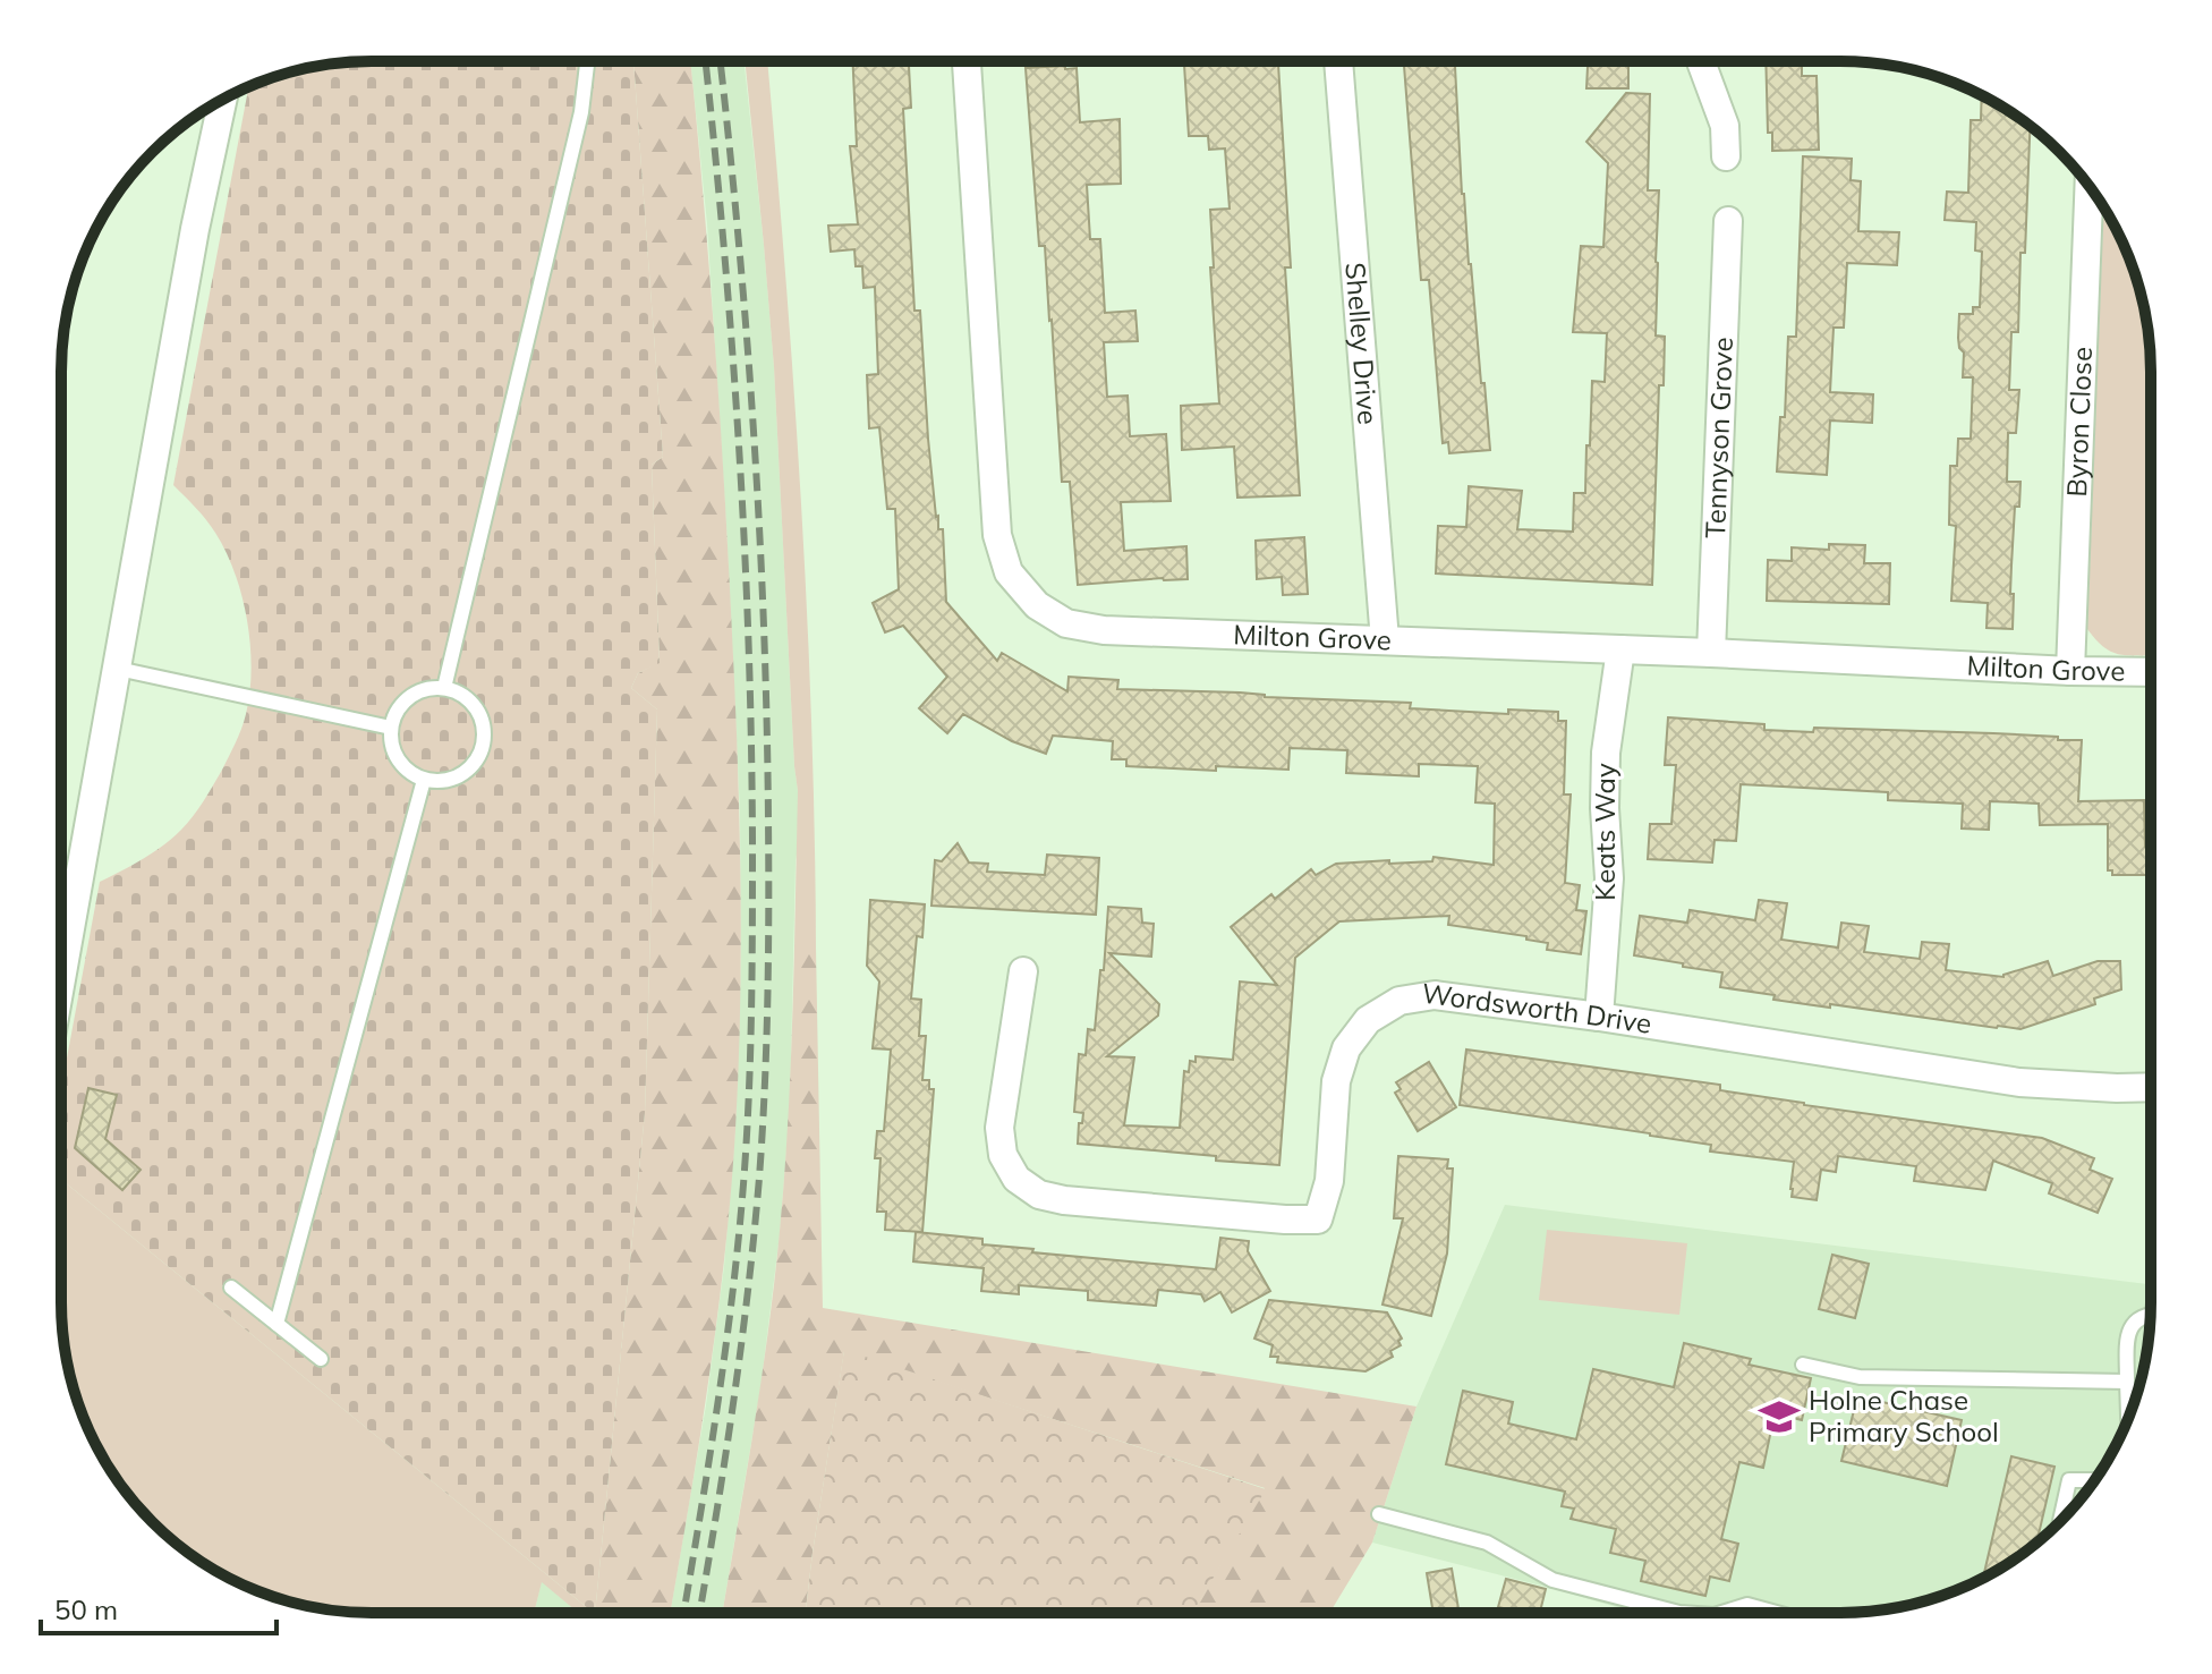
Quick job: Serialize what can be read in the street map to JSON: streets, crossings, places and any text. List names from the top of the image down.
{
  "streets": {
    "street": [
      "Shelley Drive",
      "Byron Close",
      "Tennyson Grove",
      "Milton Grove",
      "Keats Way",
      "Wordsworth Drive"
    ]
  },
  "crossings": [
    ["Shelley Drive", "Milton Grove"],
    ["Byron Close", "Milton Grove"],
    ["Tennyson Grove", "Milton Grove"],
    ["Milton Grove", "Keats Way"],
    ["Keats Way", "Wordsworth Drive"]
  ],
  "places": {
    "school or university": ["Holne Chase Primary School"]
  },
  "scale_bar": "50 m"
}
